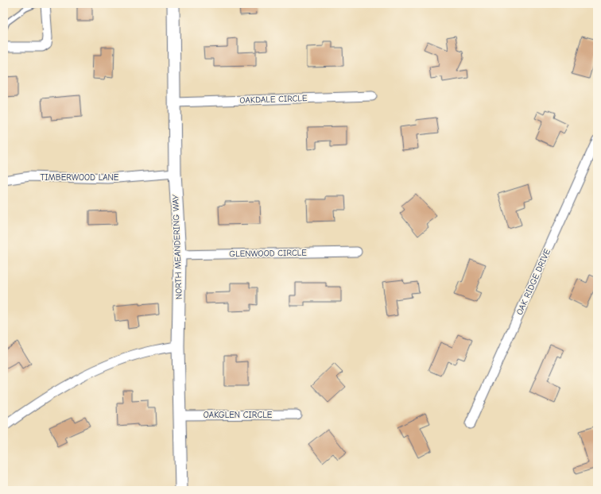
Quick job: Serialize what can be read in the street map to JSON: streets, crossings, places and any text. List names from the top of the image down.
{
  "streets": {
    "street": [
      "OAKDALE CIRCLE",
      "TIMBERWOOD LANE",
      "NORTH MEANDERING WAY",
      "GLENWOOD CIRCLE",
      "OAK RIDGE DRIVE",
      "OAKGLEN CIRCLE"
    ]
  },
  "crossings": [
    ["OAKDALE CIRCLE", "NORTH MEANDERING WAY"],
    ["TIMBERWOOD LANE", "NORTH MEANDERING WAY"],
    ["NORTH MEANDERING WAY", "GLENWOOD CIRCLE"],
    ["NORTH MEANDERING WAY", "OAKGLEN CIRCLE"]
  ]
}
